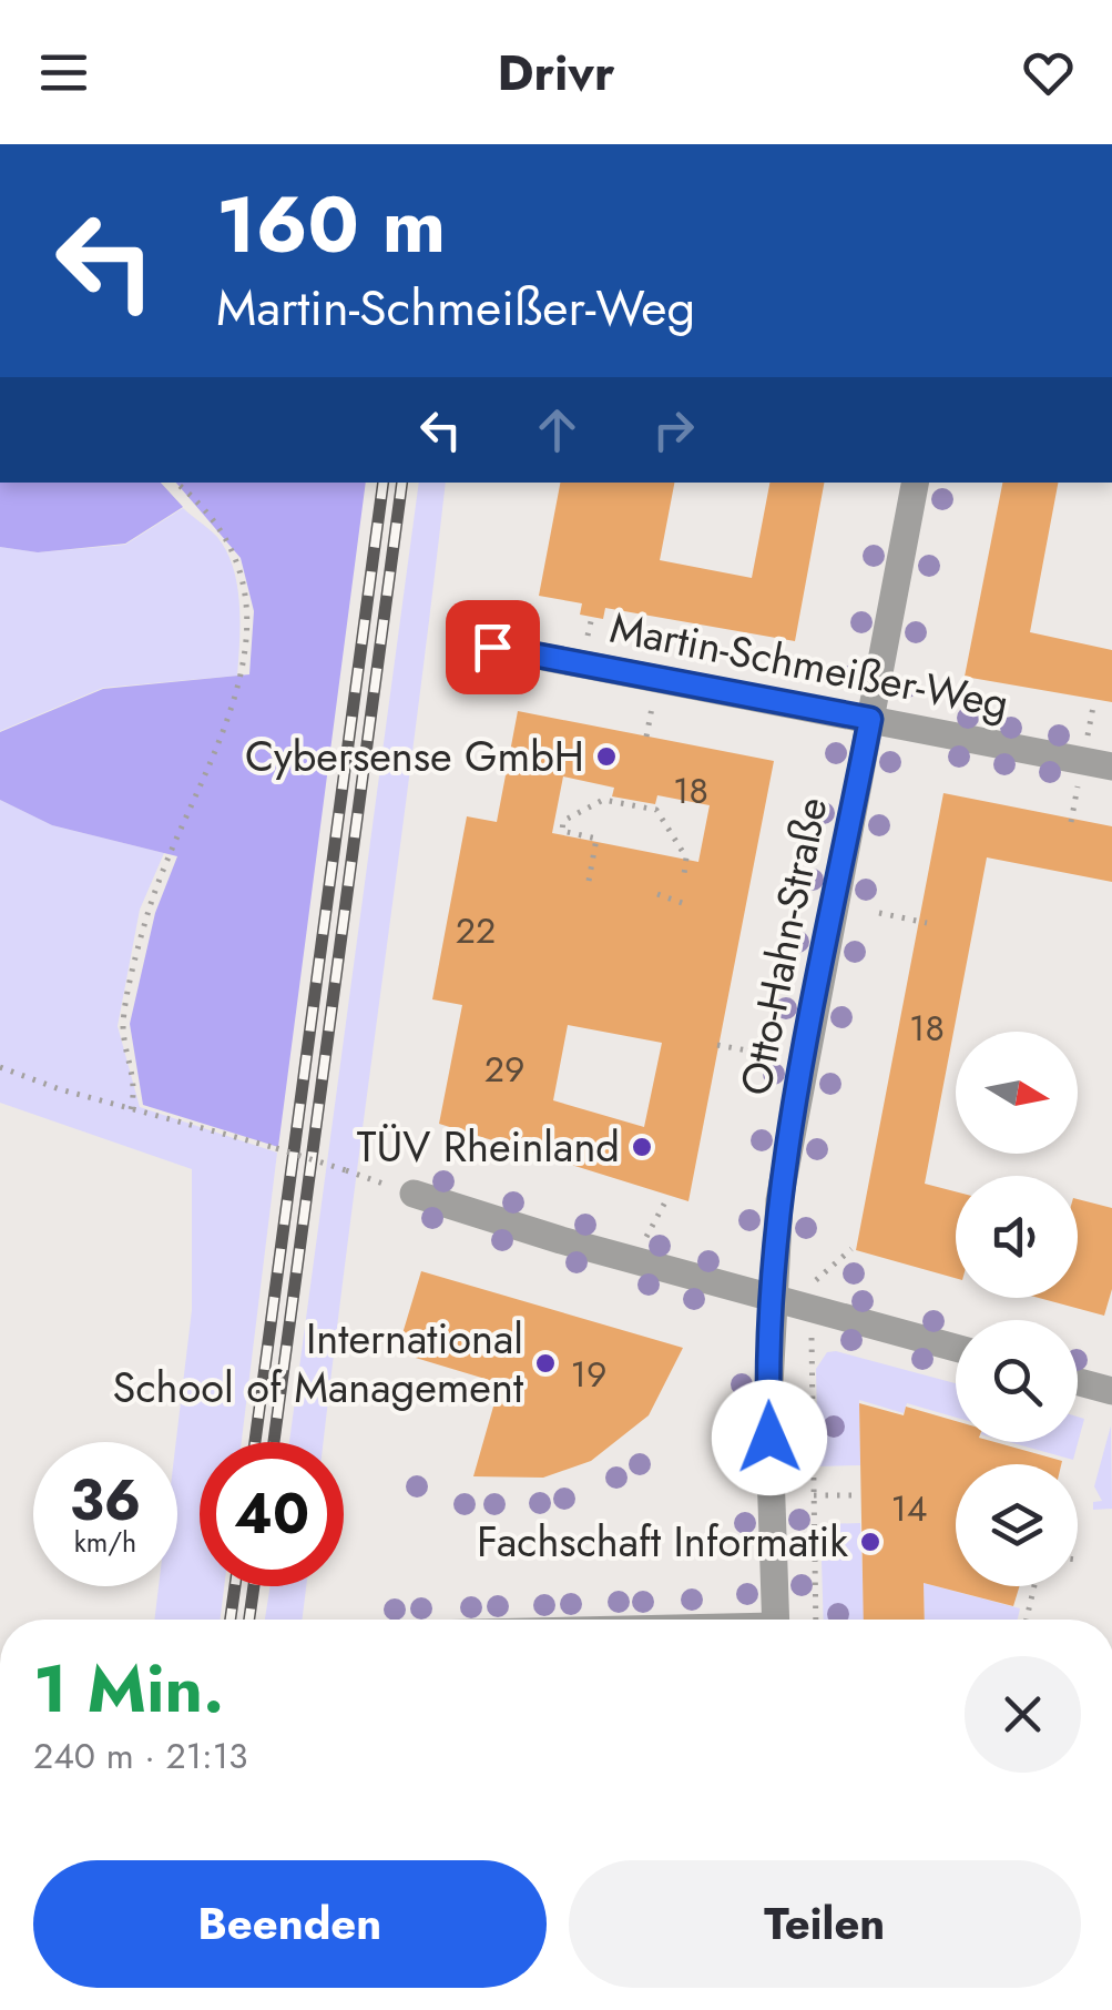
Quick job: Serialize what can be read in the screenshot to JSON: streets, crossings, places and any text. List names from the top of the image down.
{
  "streets": {
    "street": ["Martin-Schmeißer-Weg", "Otto-Hahn-Straße"]
  },
  "crossings": [
    ["Martin-Schmeißer-Weg", "Otto-Hahn-Straße"]
  ],
  "places": [
    "Cybersense GmbH",
    "TÜV Rheinland",
    "International School of Management",
    "Fachschaft Informatik"
  ],
  "house_numbers": [
    "18",
    "22",
    "18",
    "29",
    "19",
    "14"
  ],
  "north": "right",
  "page": {
    "header": "Drivr",
    "turn": ["160 m", "Martin-Schmeißer-Weg"],
    "speed": "36 km/h",
    "limit": "40",
    "heading": ["1 Min.", "240 m · 21:13"],
    "buttons": ["Beenden", "Teilen"]
  }
}
